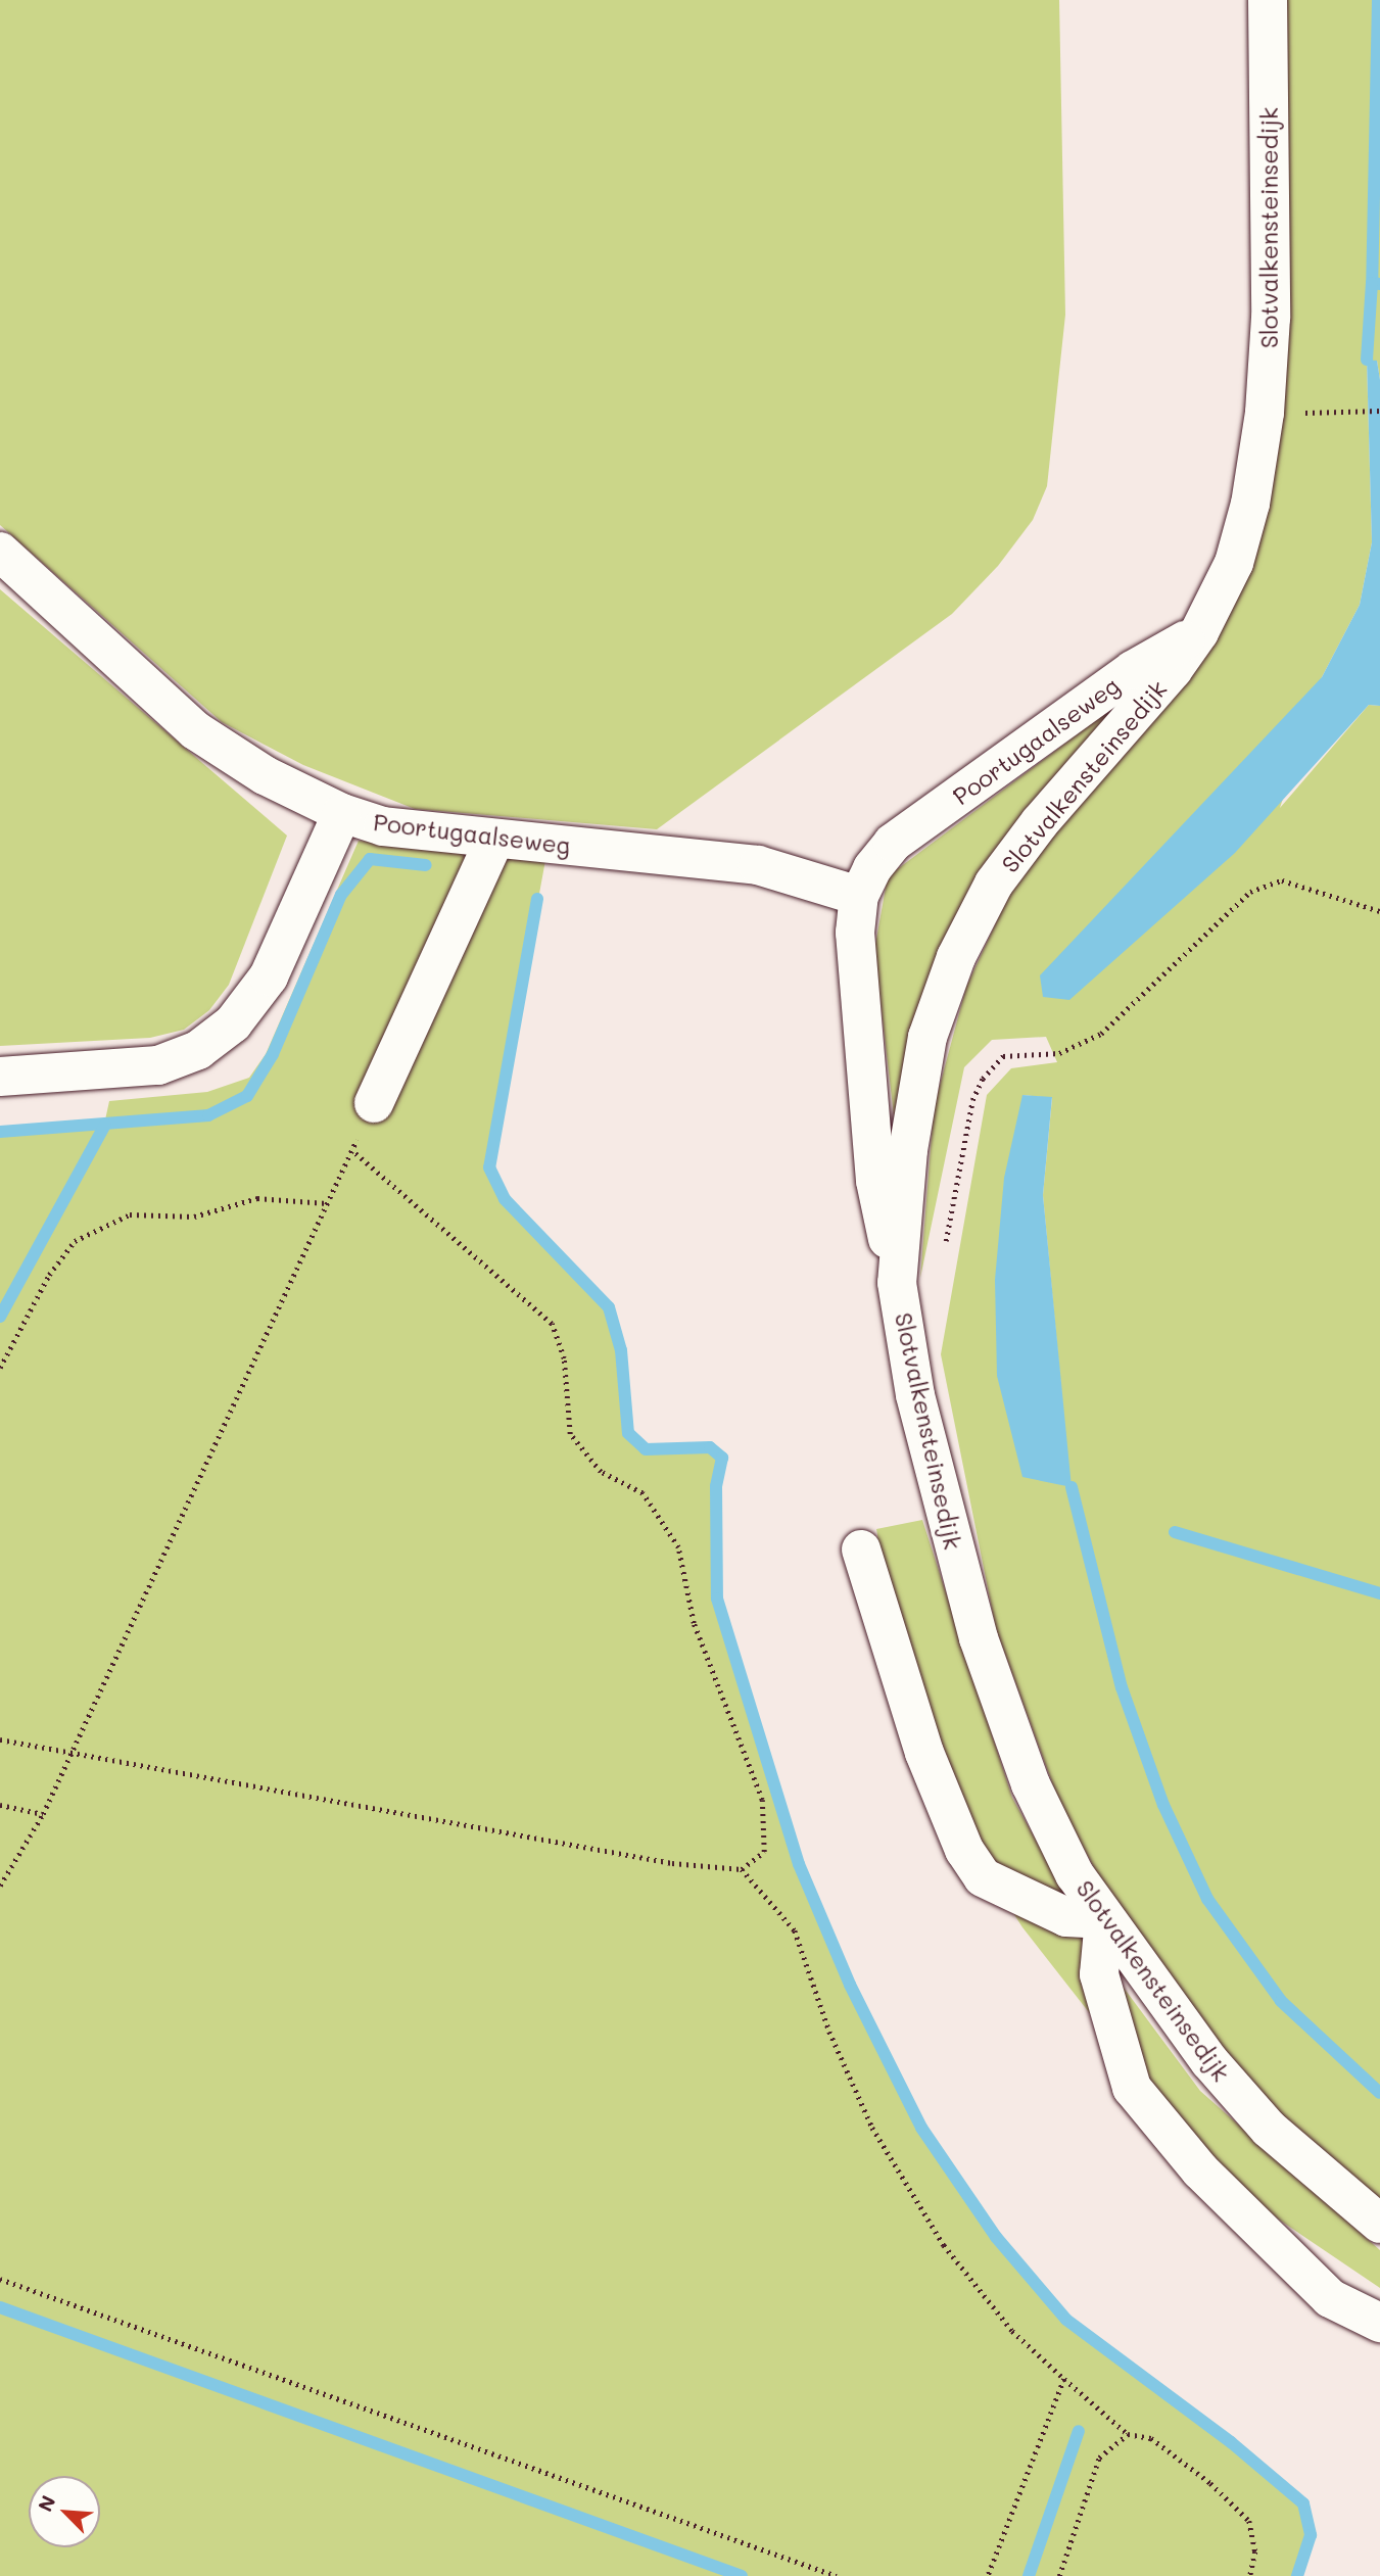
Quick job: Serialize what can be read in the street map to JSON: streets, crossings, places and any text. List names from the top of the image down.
{
  "streets": {
    "street": ["Slotvalkensteinsedijk", "Poortugaalseweg"]
  },
  "crossings": [
    ["Slotvalkensteinsedijk", "Poortugaalseweg"]
  ],
  "north": "top left"
}
